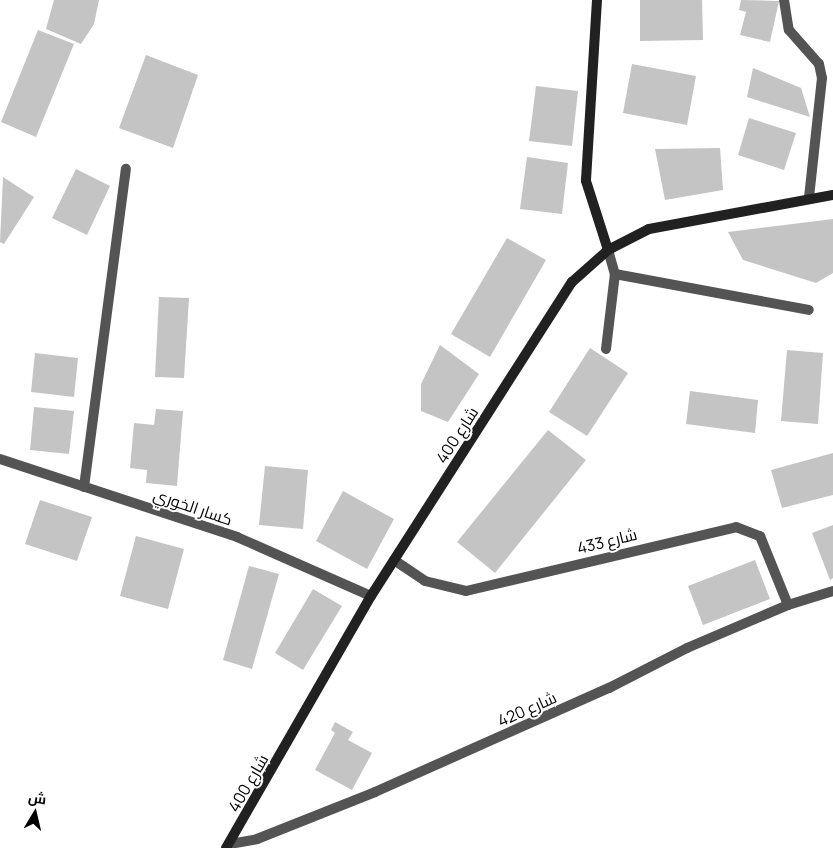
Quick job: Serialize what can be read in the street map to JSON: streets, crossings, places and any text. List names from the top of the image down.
{
  "streets": {
    "main road": ["شارع 400"],
    "street": ["كسار الخوري", "شارع 433", "شارع 420"]
  },
  "crossings": [
    ["شارع 400", "كسار الخوري"],
    ["شارع 400", "شارع 433"],
    ["شارع 400", "شارع 420"],
    ["شارع 433", "شارع 420"]
  ],
  "north": "top"
}
